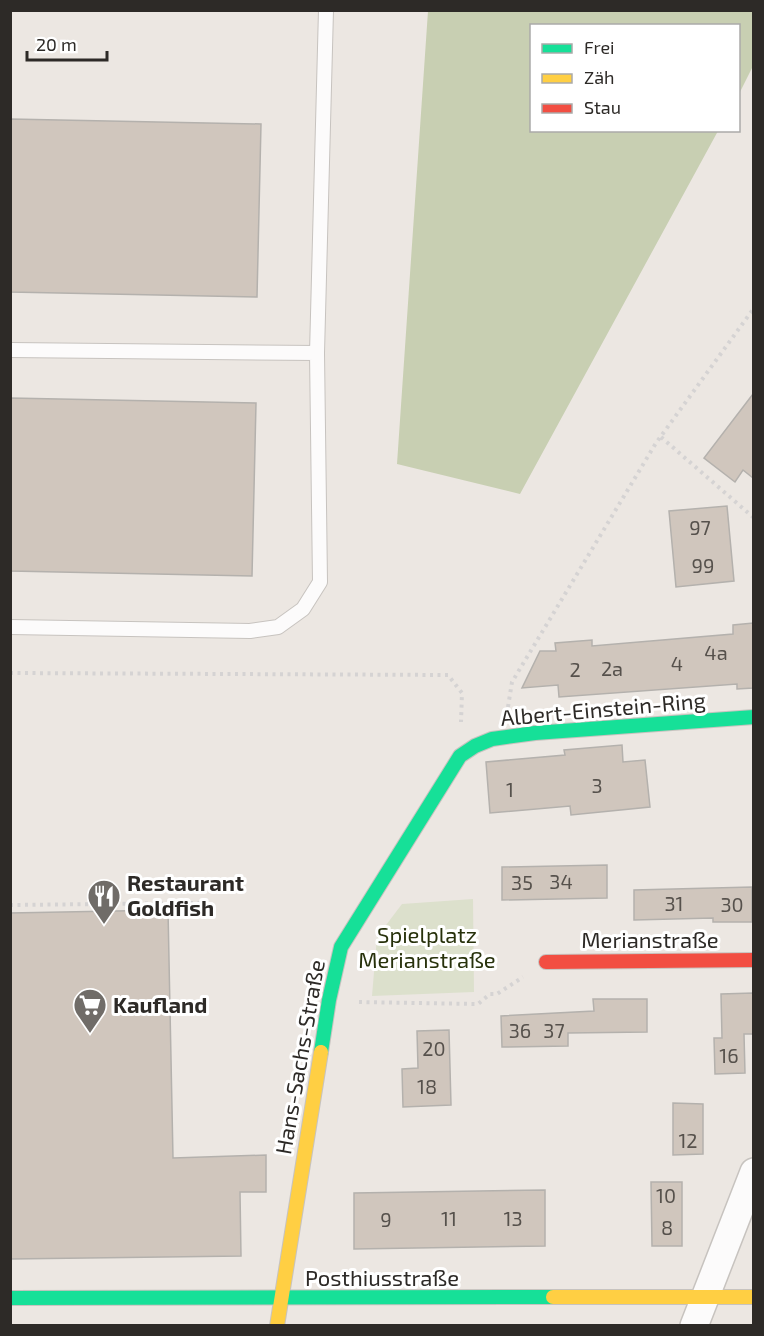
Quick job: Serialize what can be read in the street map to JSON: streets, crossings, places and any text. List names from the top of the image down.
{
  "streets": {
    "street": [
      "Albert-Einstein-Ring",
      "Merianstraße",
      "Hans-Sachs-Straße",
      "Posthiusstraße"
    ]
  },
  "crossings": [
    ["Albert-Einstein-Ring", "Hans-Sachs-Straße"],
    ["Hans-Sachs-Straße", "Posthiusstraße"]
  ],
  "parks": ["Spielplatz Merianstraße"],
  "places": {
    "restaurant": ["Restaurant Goldfish"],
    "supermarket": ["Kaufland"]
  },
  "house_numbers": [
    "97",
    "99",
    "4a",
    "4",
    "2a",
    "2",
    "3",
    "1",
    "34",
    "35",
    "31",
    "30",
    "36",
    "37",
    "20",
    "16",
    "18",
    "12",
    "10",
    "11",
    "13",
    "9",
    "8"
  ],
  "legend": ["Frei", "Zäh", "Stau"],
  "scale_bar": "20 m"
}
